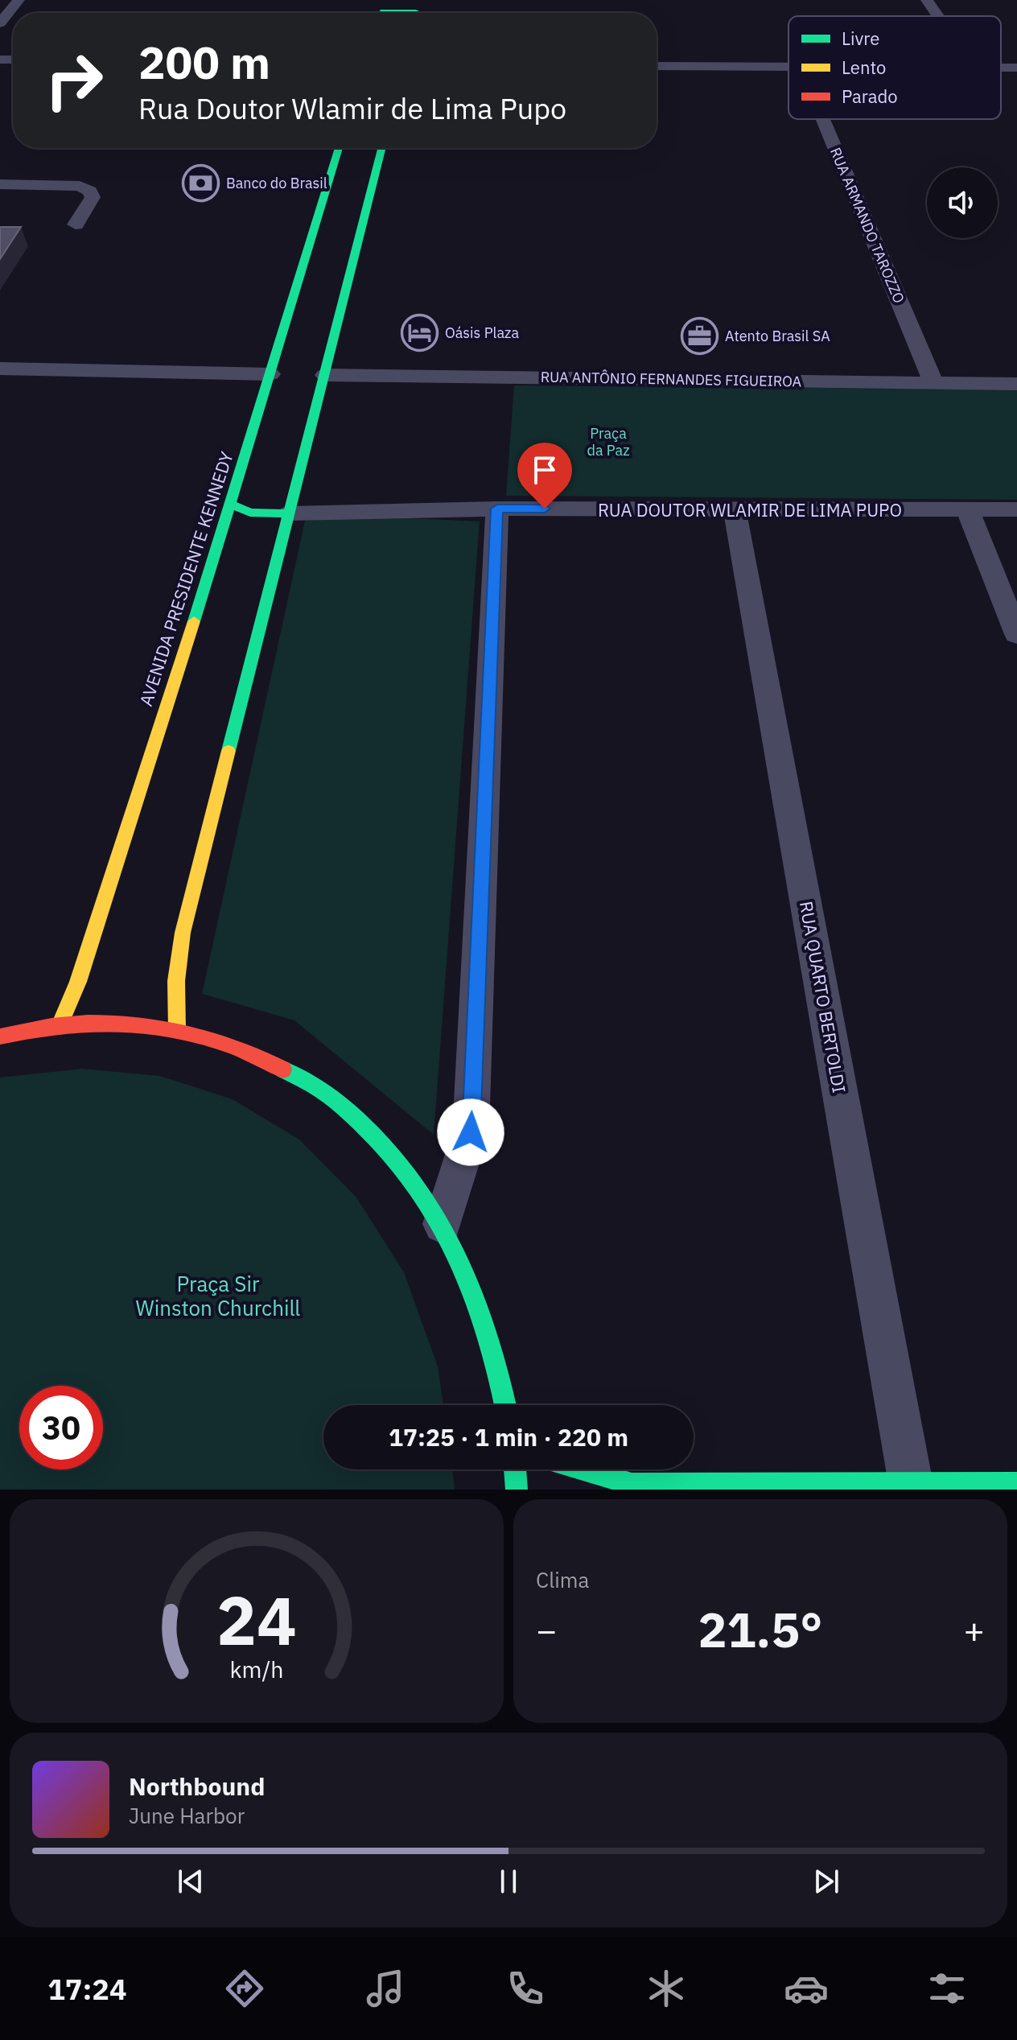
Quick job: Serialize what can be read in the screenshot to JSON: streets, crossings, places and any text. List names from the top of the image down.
{
  "streets": {
    "main road": ["AVENIDA PRESIDENTE KENNEDY"],
    "street": [
      "RUA ARMANDO TAROZZO",
      "RUA ANTÔNIO FERNANDES FIGUEIROA",
      "RUA DOUTOR WLAMIR DE LIMA PUPO",
      "RUA QUARTO BERTOLDI"
    ]
  },
  "crossings": [
    ["RUA ARMANDO TAROZZO", "RUA ANTÔNIO FERNANDES FIGUEIROA"],
    ["RUA DOUTOR WLAMIR DE LIMA PUPO", "RUA QUARTO BERTOLDI"]
  ],
  "parks": ["Praça da Paz", "Praça Sir Winston Churchill"],
  "places": {
    "bank": ["Banco do Brasil"],
    "hotel": ["Oásis Plaza"],
    "office": ["Atento Brasil SA"]
  },
  "legend": ["Livre", "Lento", "Parado"],
  "page": {
    "turn": ["200 m", "Rua Doutor Wlamir de Lima Pupo"],
    "limit": "30",
    "trip": "17:25 · 1 min · 220 m",
    "tile": "Clima",
    "heat": ["−", "21.5°", "+"],
    "song": ["Northbound", "June Harbor"],
    "tabs": "17:24",
    "gauge": ["24", "km/h"]
  }
}
